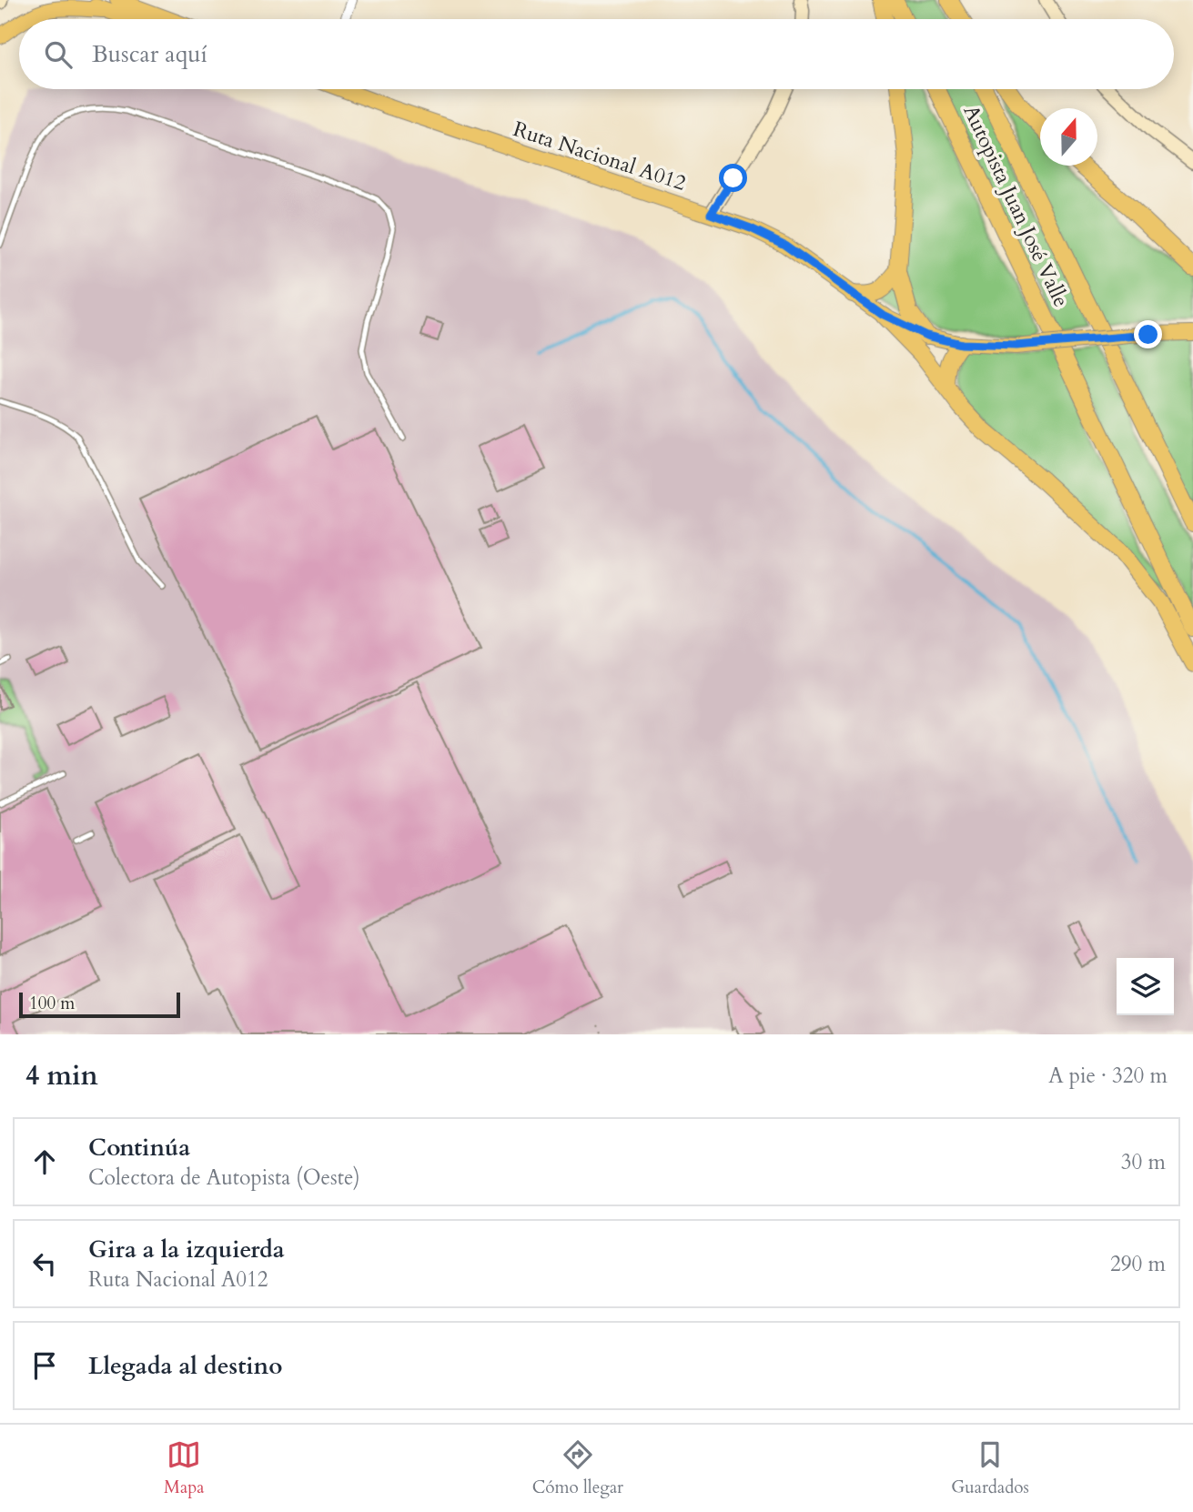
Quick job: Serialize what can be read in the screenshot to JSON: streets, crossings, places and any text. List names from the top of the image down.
{
  "streets": {
    "highway": ["Autopista Juan José Valle"],
    "main road": ["Ruta Nacional A012"]
  },
  "scale_bar": "100 m",
  "north": "top",
  "page": {
    "search": "Buscar aquí",
    "scale": "100 m",
    "heading": ["4 min", "A pie · 320 m"],
    "list": [
      ["Continúa", "Colectora de Autopista (Oeste)", "30 m"],
      ["Gira a la izquierda", "Ruta Nacional A012", "290 m"],
      "Llegada al destino"
    ],
    "nav": ["Mapa", "Cómo llegar", "Guardados"]
  }
}
